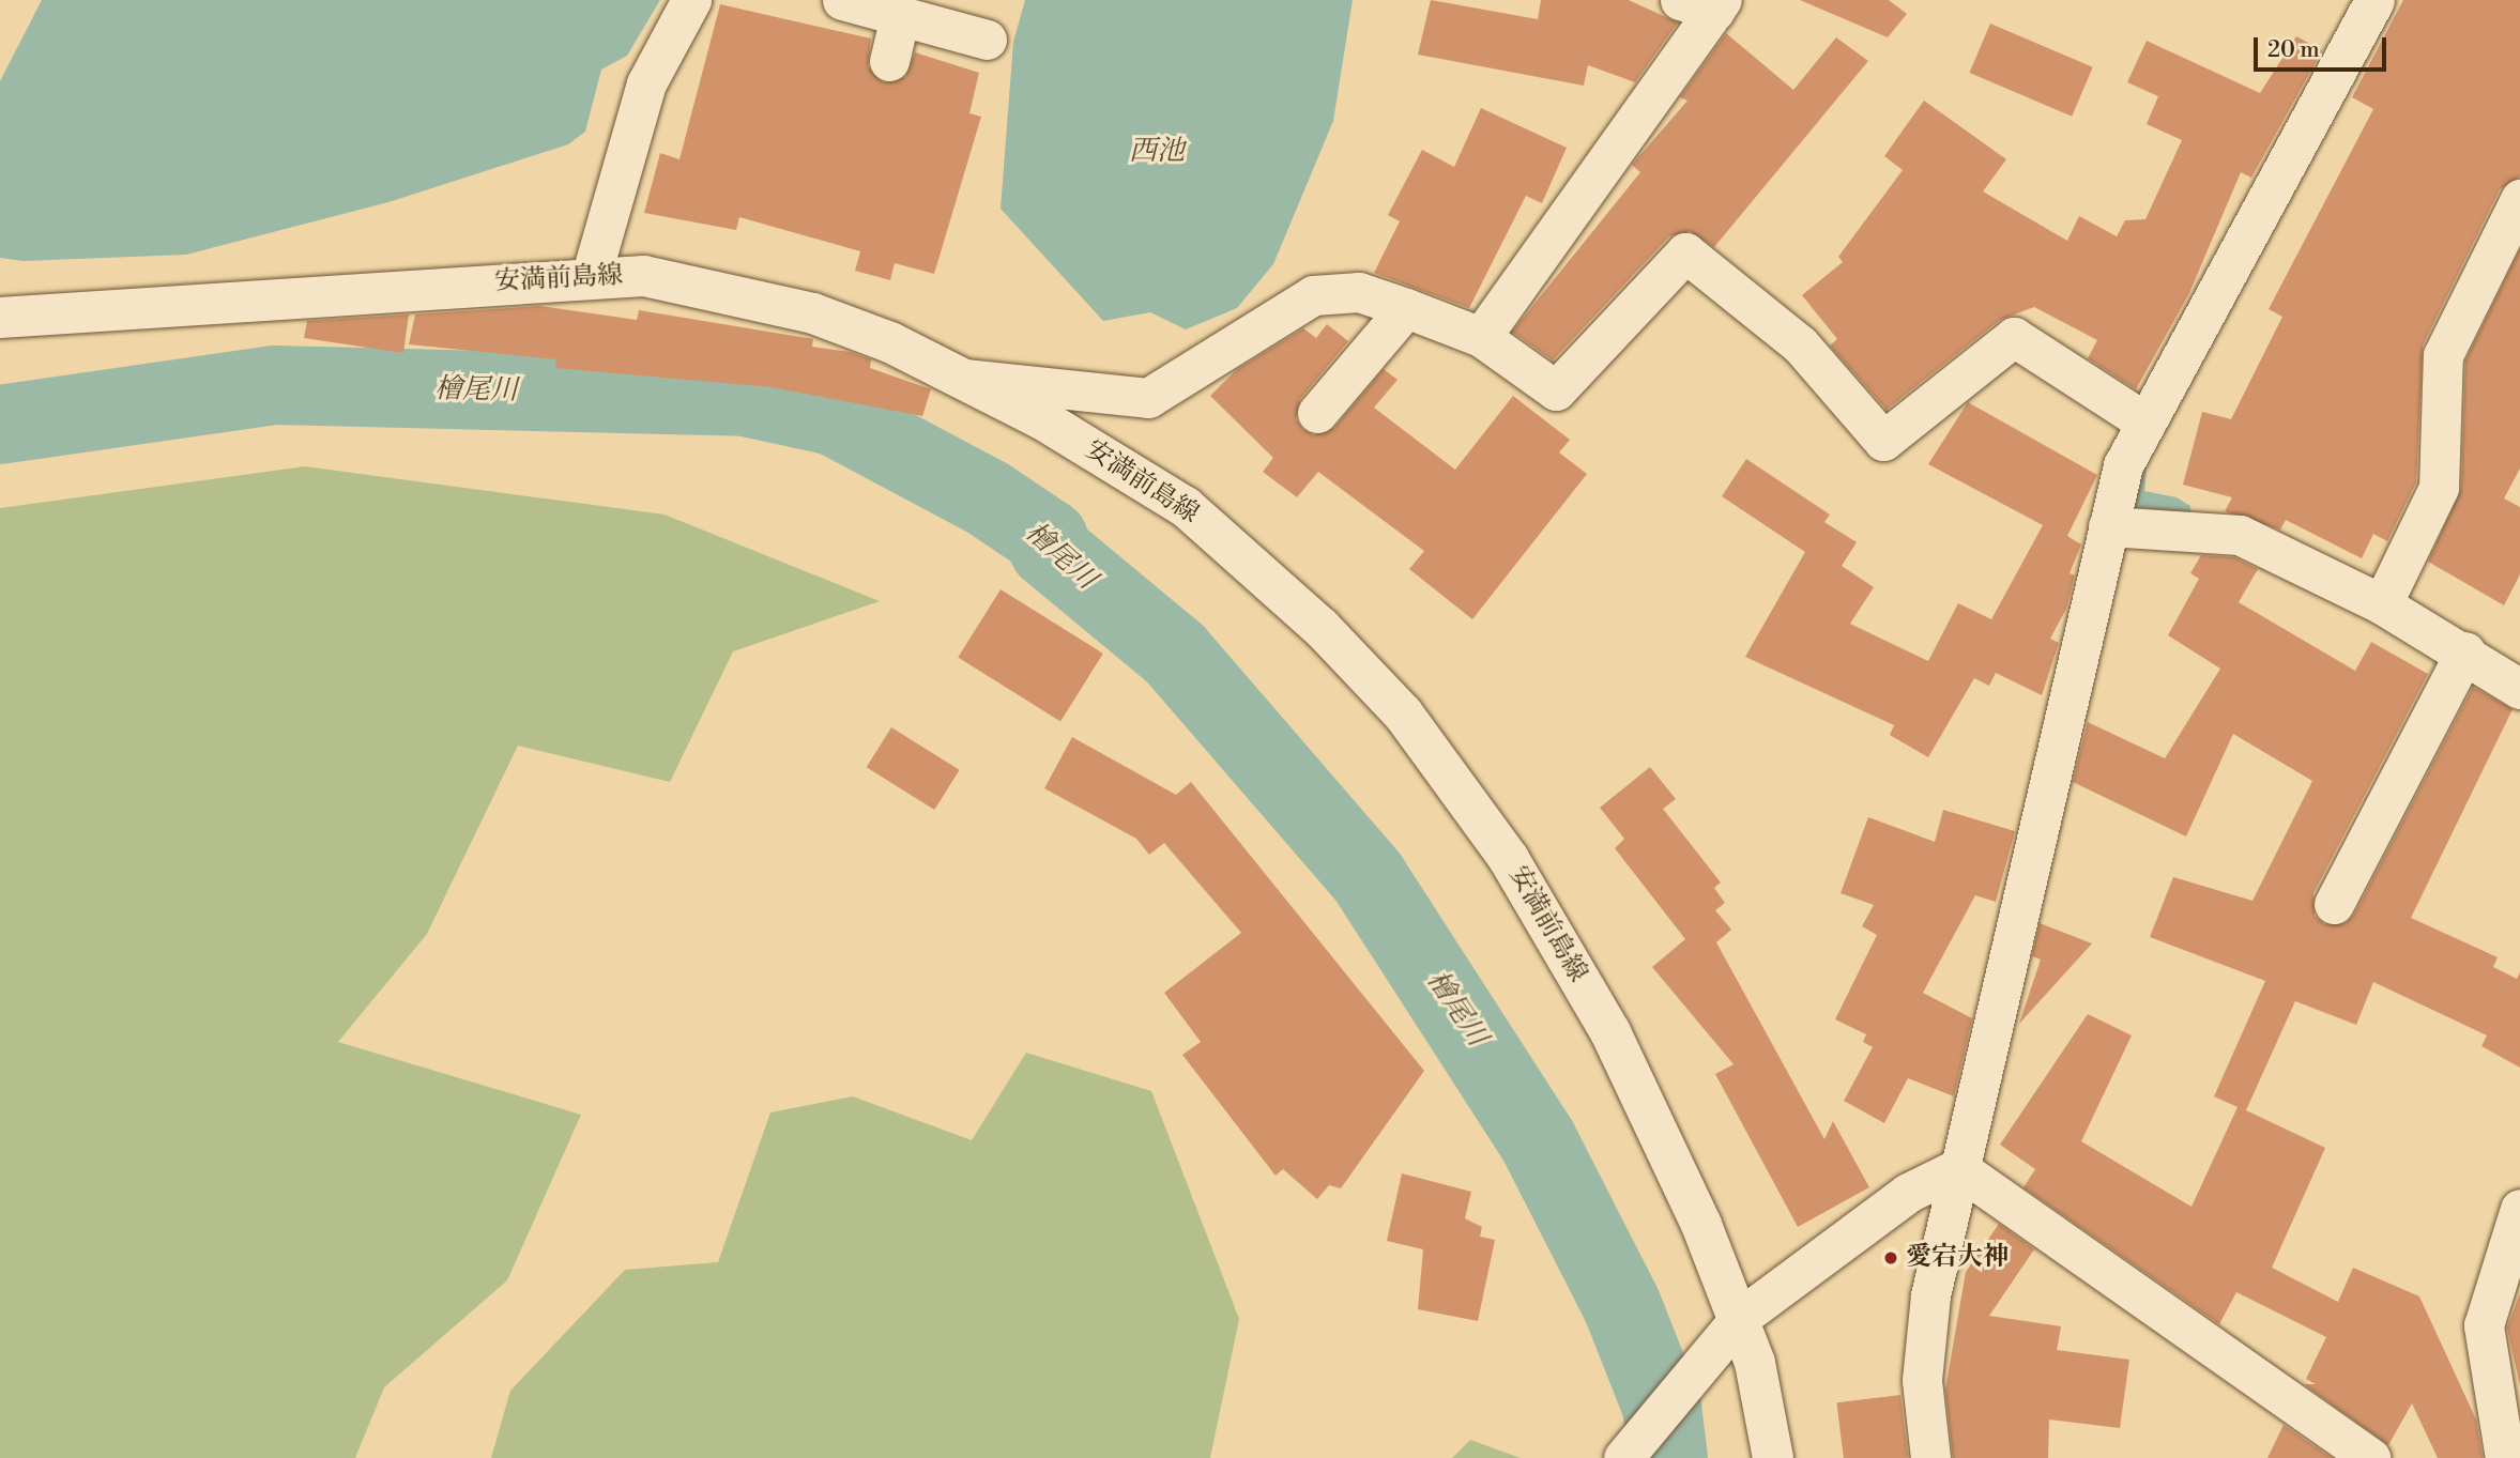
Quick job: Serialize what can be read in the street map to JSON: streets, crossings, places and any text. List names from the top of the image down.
{
  "streets": {
    "main road": ["安満前島線"]
  },
  "water": ["西池", "檜尾川"],
  "places": ["愛宕大神"],
  "scale_bar": "20 m"
}
